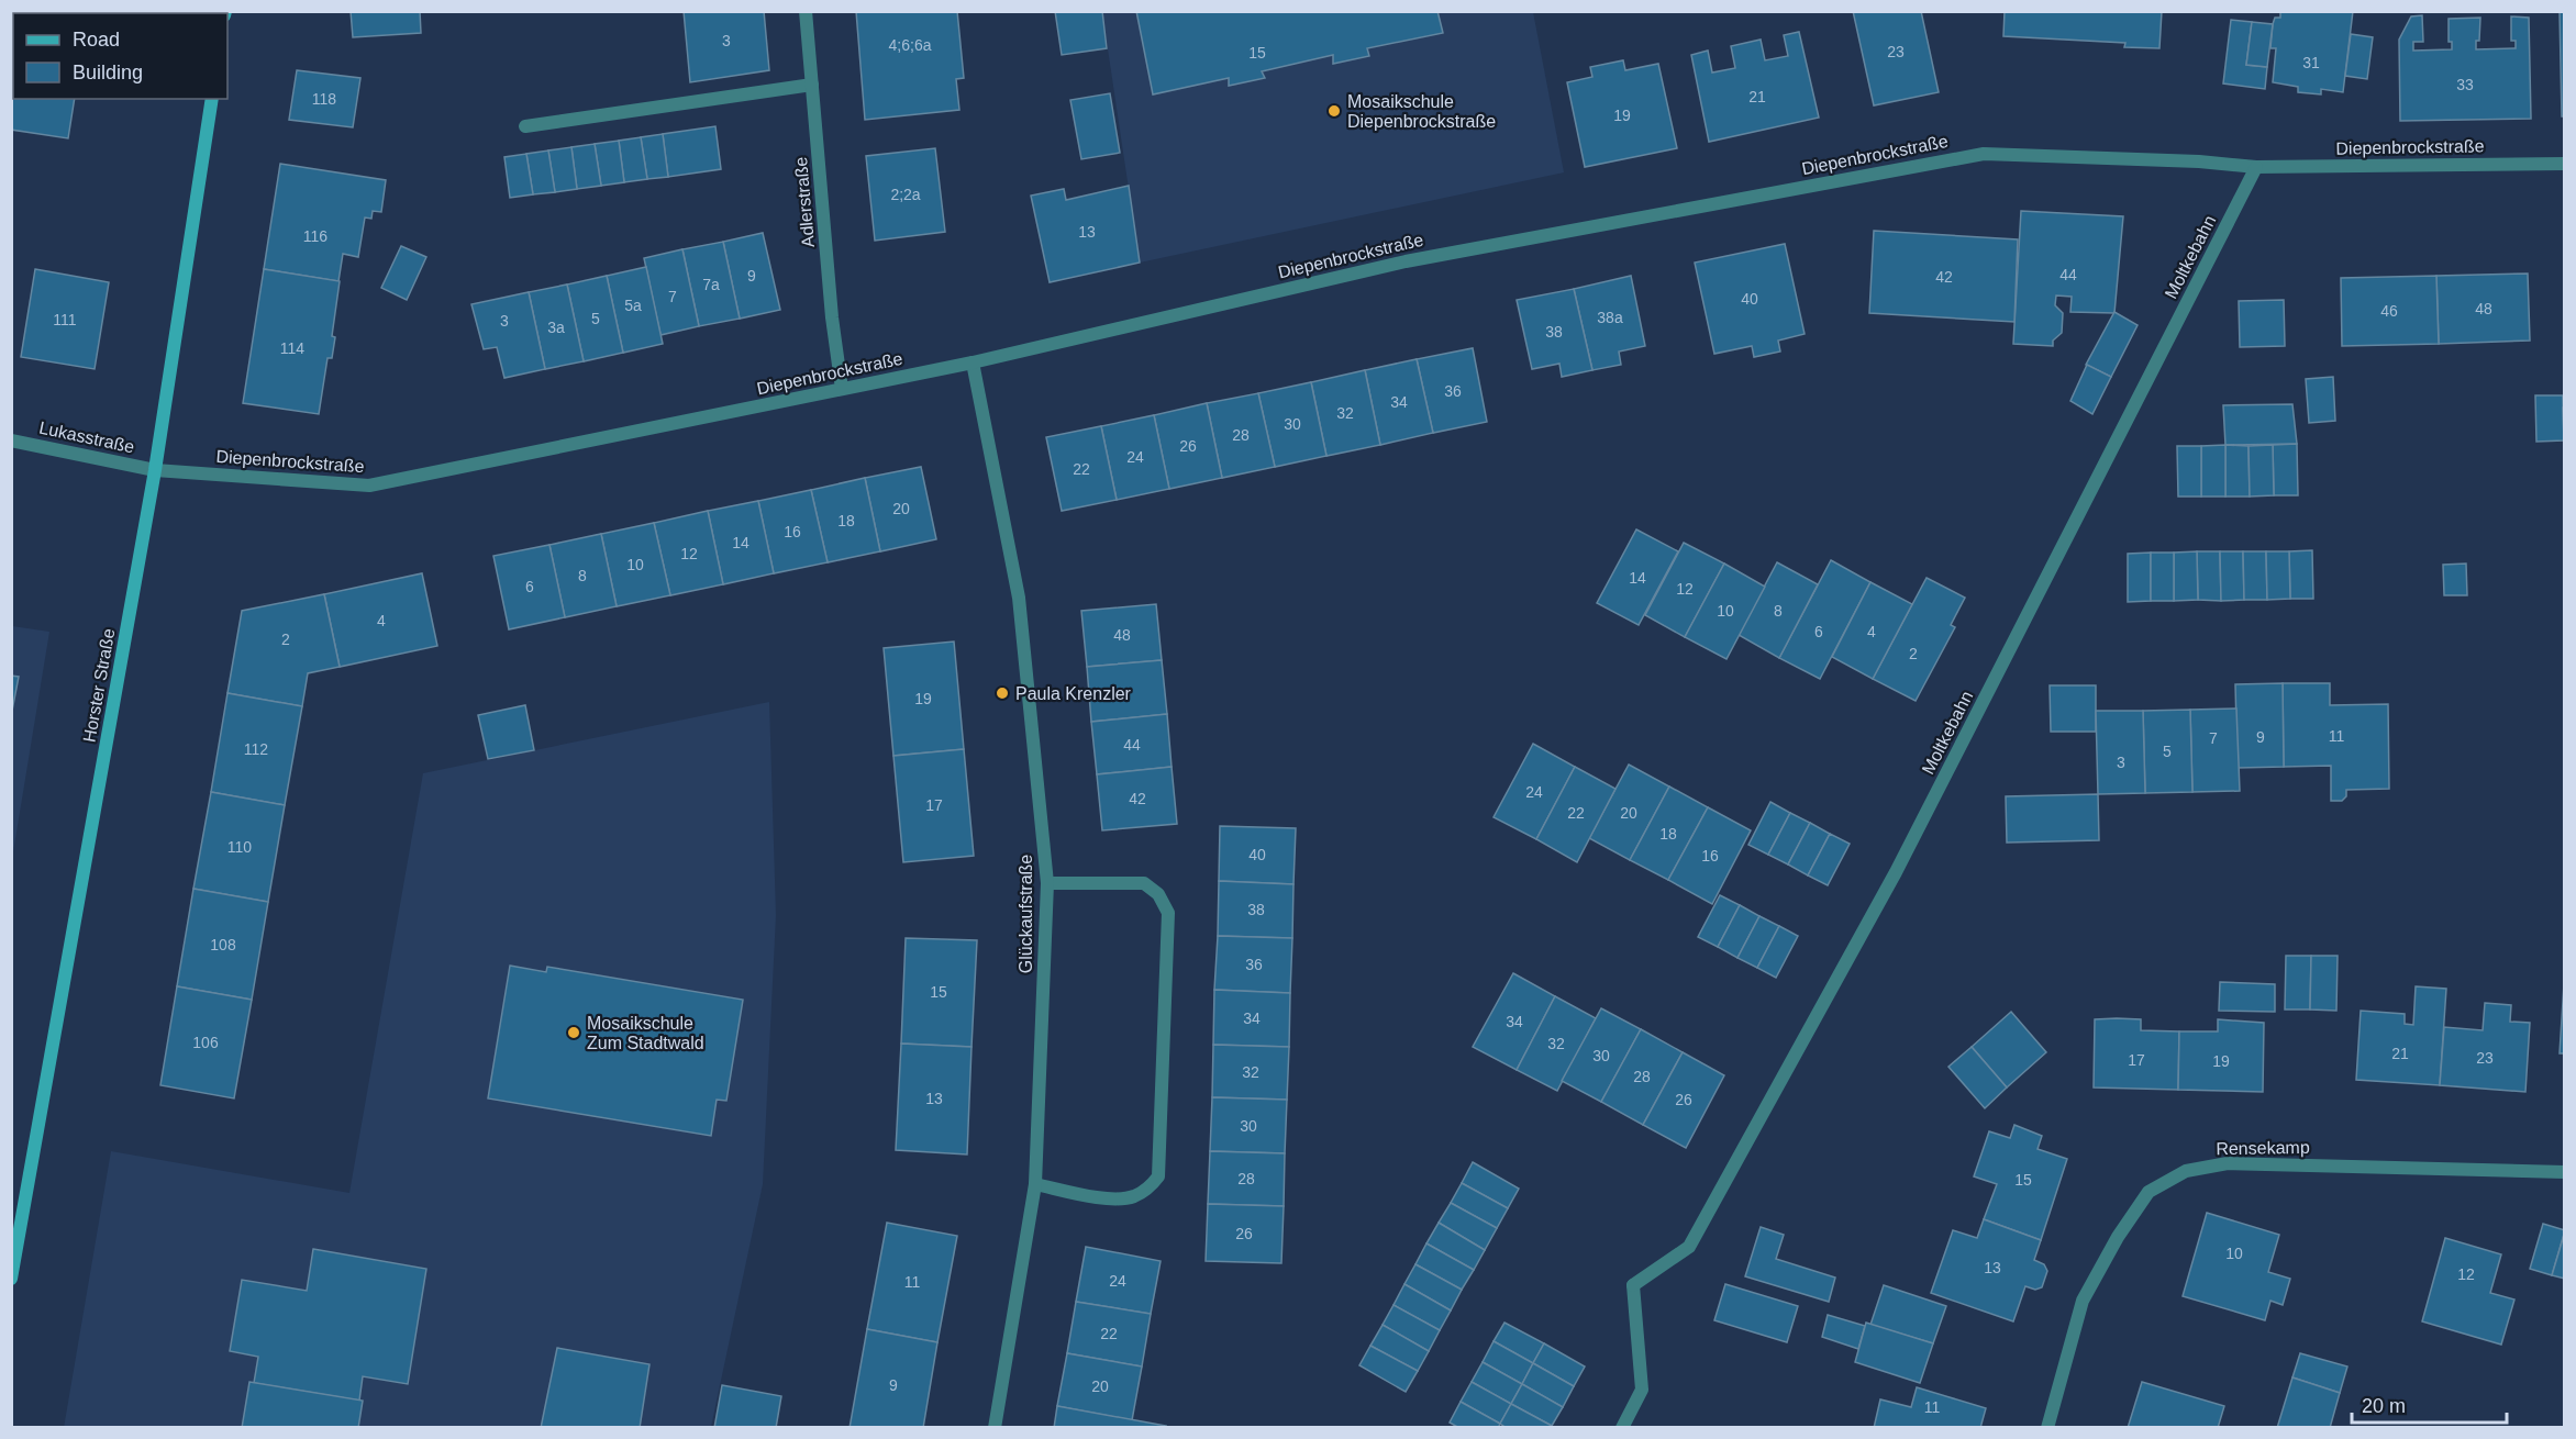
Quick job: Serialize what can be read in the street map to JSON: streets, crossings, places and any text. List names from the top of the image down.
{
  "streets": {
    "main road": ["Horster Straße"],
    "street": [
      "Diepenbrockstraße",
      "Adlerstraße",
      "Moltkebahn",
      "Lukasstraße",
      "Glückaufstraße",
      "Rensekamp"
    ]
  },
  "crossings": [
    ["Diepenbrockstraße", "Adlerstraße"],
    ["Diepenbrockstraße", "Moltkebahn"],
    ["Diepenbrockstraße", "Lukasstraße"],
    ["Diepenbrockstraße", "Horster Straße"],
    ["Diepenbrockstraße", "Glückaufstraße"],
    ["Lukasstraße", "Horster Straße"]
  ],
  "places": ["Mosaikschule Diepenbrockstraße", "Paula Krenzler", "Mosaikschule Zum Stadtwald"],
  "house_numbers": [
    "3",
    "4;6;6a",
    "23",
    "15",
    "31",
    "33",
    "21",
    "118",
    "19",
    "2;2a",
    "13",
    "116",
    "44",
    "9",
    "42",
    "7a",
    "7",
    "40",
    "5a",
    "48",
    "46",
    "38a",
    "5",
    "111",
    "3",
    "3a",
    "38",
    "114",
    "36",
    "34",
    "32",
    "30",
    "28",
    "26",
    "24",
    "22",
    "20",
    "18",
    "16",
    "14",
    "12",
    "10",
    "8",
    "14",
    "6",
    "12",
    "10",
    "8",
    "4",
    "6",
    "4",
    "48",
    "2",
    "2",
    "19",
    "11",
    "9",
    "7",
    "44",
    "112",
    "5",
    "3",
    "24",
    "42",
    "17",
    "22",
    "20",
    "18",
    "110",
    "40",
    "16",
    "38",
    "108",
    "36",
    "15",
    "34",
    "34",
    "106",
    "32",
    "21",
    "30",
    "23",
    "17",
    "19",
    "32",
    "28",
    "13",
    "26",
    "30",
    "28",
    "15",
    "26",
    "10",
    "13",
    "12",
    "24",
    "11",
    "22",
    "9",
    "20",
    "11"
  ],
  "legend": ["Road", "Building"],
  "scale_bar": "20 m"
}
